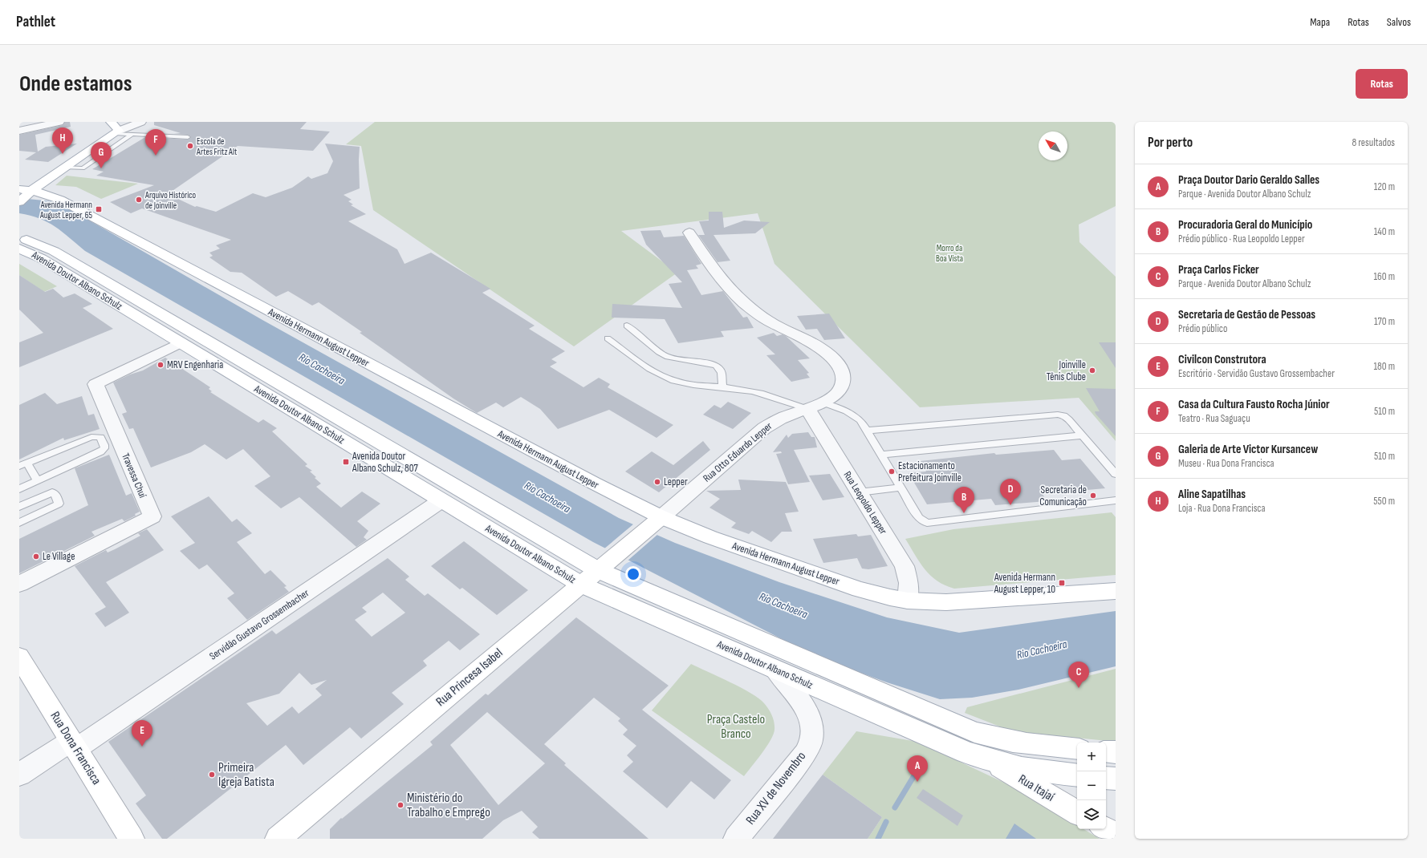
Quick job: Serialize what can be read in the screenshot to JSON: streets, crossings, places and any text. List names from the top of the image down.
{
  "streets": {
    "main road": [
      "Avenida Doutor Albano Schulz",
      "Avenida Hermann August Lepper",
      "Rua Princesa Isabel",
      "Rua Dona Francisca",
      "Rua Itajaí"
    ],
    "street": [
      "Rua Otto Eduardo Lepper",
      "Travessa Chuí",
      "Rua Leopoldo Lepper",
      "Servidão Gustavo Grossembacher",
      "Rua XV de Novembro"
    ]
  },
  "crossings": [
    ["Avenida Doutor Albano Schulz", "Travessa Chuí"],
    ["Avenida Doutor Albano Schulz", "Servidão Gustavo Grossembacher"],
    ["Avenida Doutor Albano Schulz", "Rua Princesa Isabel"],
    ["Avenida Doutor Albano Schulz", "Rua XV de Novembro"],
    ["Avenida Doutor Albano Schulz", "Rua Itajaí"],
    ["Avenida Hermann August Lepper", "Rua Otto Eduardo Lepper"],
    ["Avenida Hermann August Lepper", "Rua Leopoldo Lepper"],
    ["Avenida Hermann August Lepper", "Rua Princesa Isabel"],
    ["Rua Otto Eduardo Lepper", "Rua Leopoldo Lepper"],
    ["Rua Otto Eduardo Lepper", "Rua Princesa Isabel"],
    ["Servidão Gustavo Grossembacher", "Rua Dona Francisca"]
  ],
  "water": ["Rio Cachoeira"],
  "parks": ["Morro da Boa Vista", "Praça Castelo Branco"],
  "places": {
    "other": [
      "Escola de Artes Fritz Alt",
      "Arquivo Histórico de Joinville",
      "MRV Engenharia",
      "Joinville Tênis Clube",
      "Estacionamento Prefeitura Joinville",
      "Lepper",
      "Secretaria de Comunicação",
      "Le Village",
      "Primeira Igreja Batista",
      "Ministério do Trabalho e Emprego"
    ],
    "transit": ["Avenida Hermann August Lepper, 65", "Avenida Doutor Albano Schulz, 807", "Avenida Hermann August Lepper, 10"]
  },
  "north": "top left",
  "page": {
    "header": "Pathlet",
    "nav": ["Mapa", "Rotas", "Salvos"],
    "buttons": "Rotas",
    "title": "Onde estamos",
    "heading": ["Por perto", "8 resultados"],
    "pins": [
      "H",
      "F",
      "G",
      "D",
      "B",
      "C",
      "E",
      "A"
    ],
    "list": [
      {
        "mark": "A",
        "name": "Praça Doutor Dario Geraldo Salles",
        "note": "Parque · Avenida Doutor Albano Schulz",
        "value": "120 m"
      },
      {
        "mark": "B",
        "name": "Procuradoria Geral do Município",
        "note": "Prédio público · Rua Leopoldo Lepper",
        "value": "140 m"
      },
      {
        "mark": "C",
        "name": "Praça Carlos Ficker",
        "note": "Parque · Avenida Doutor Albano Schulz",
        "value": "160 m"
      },
      {
        "mark": "D",
        "name": "Secretaria de Gestão de Pessoas",
        "note": "Prédio público",
        "value": "170 m"
      },
      {
        "mark": "E",
        "name": "Civilcon Construtora",
        "note": "Escritório · Servidão Gustavo Grossembacher",
        "value": "180 m"
      },
      {
        "mark": "F",
        "name": "Casa da Cultura Fausto Rocha Júnior",
        "note": "Teatro · Rua Saguaçu",
        "value": "510 m"
      },
      {
        "mark": "G",
        "name": "Galeria de Arte Victor Kursancew",
        "note": "Museu · Rua Dona Francisca",
        "value": "510 m"
      },
      {
        "mark": "H",
        "name": "Aline Sapatilhas",
        "note": "Loja · Rua Dona Francisca",
        "value": "550 m"
      }
    ],
    "map_buttons": ["+", "−"]
  }
}
